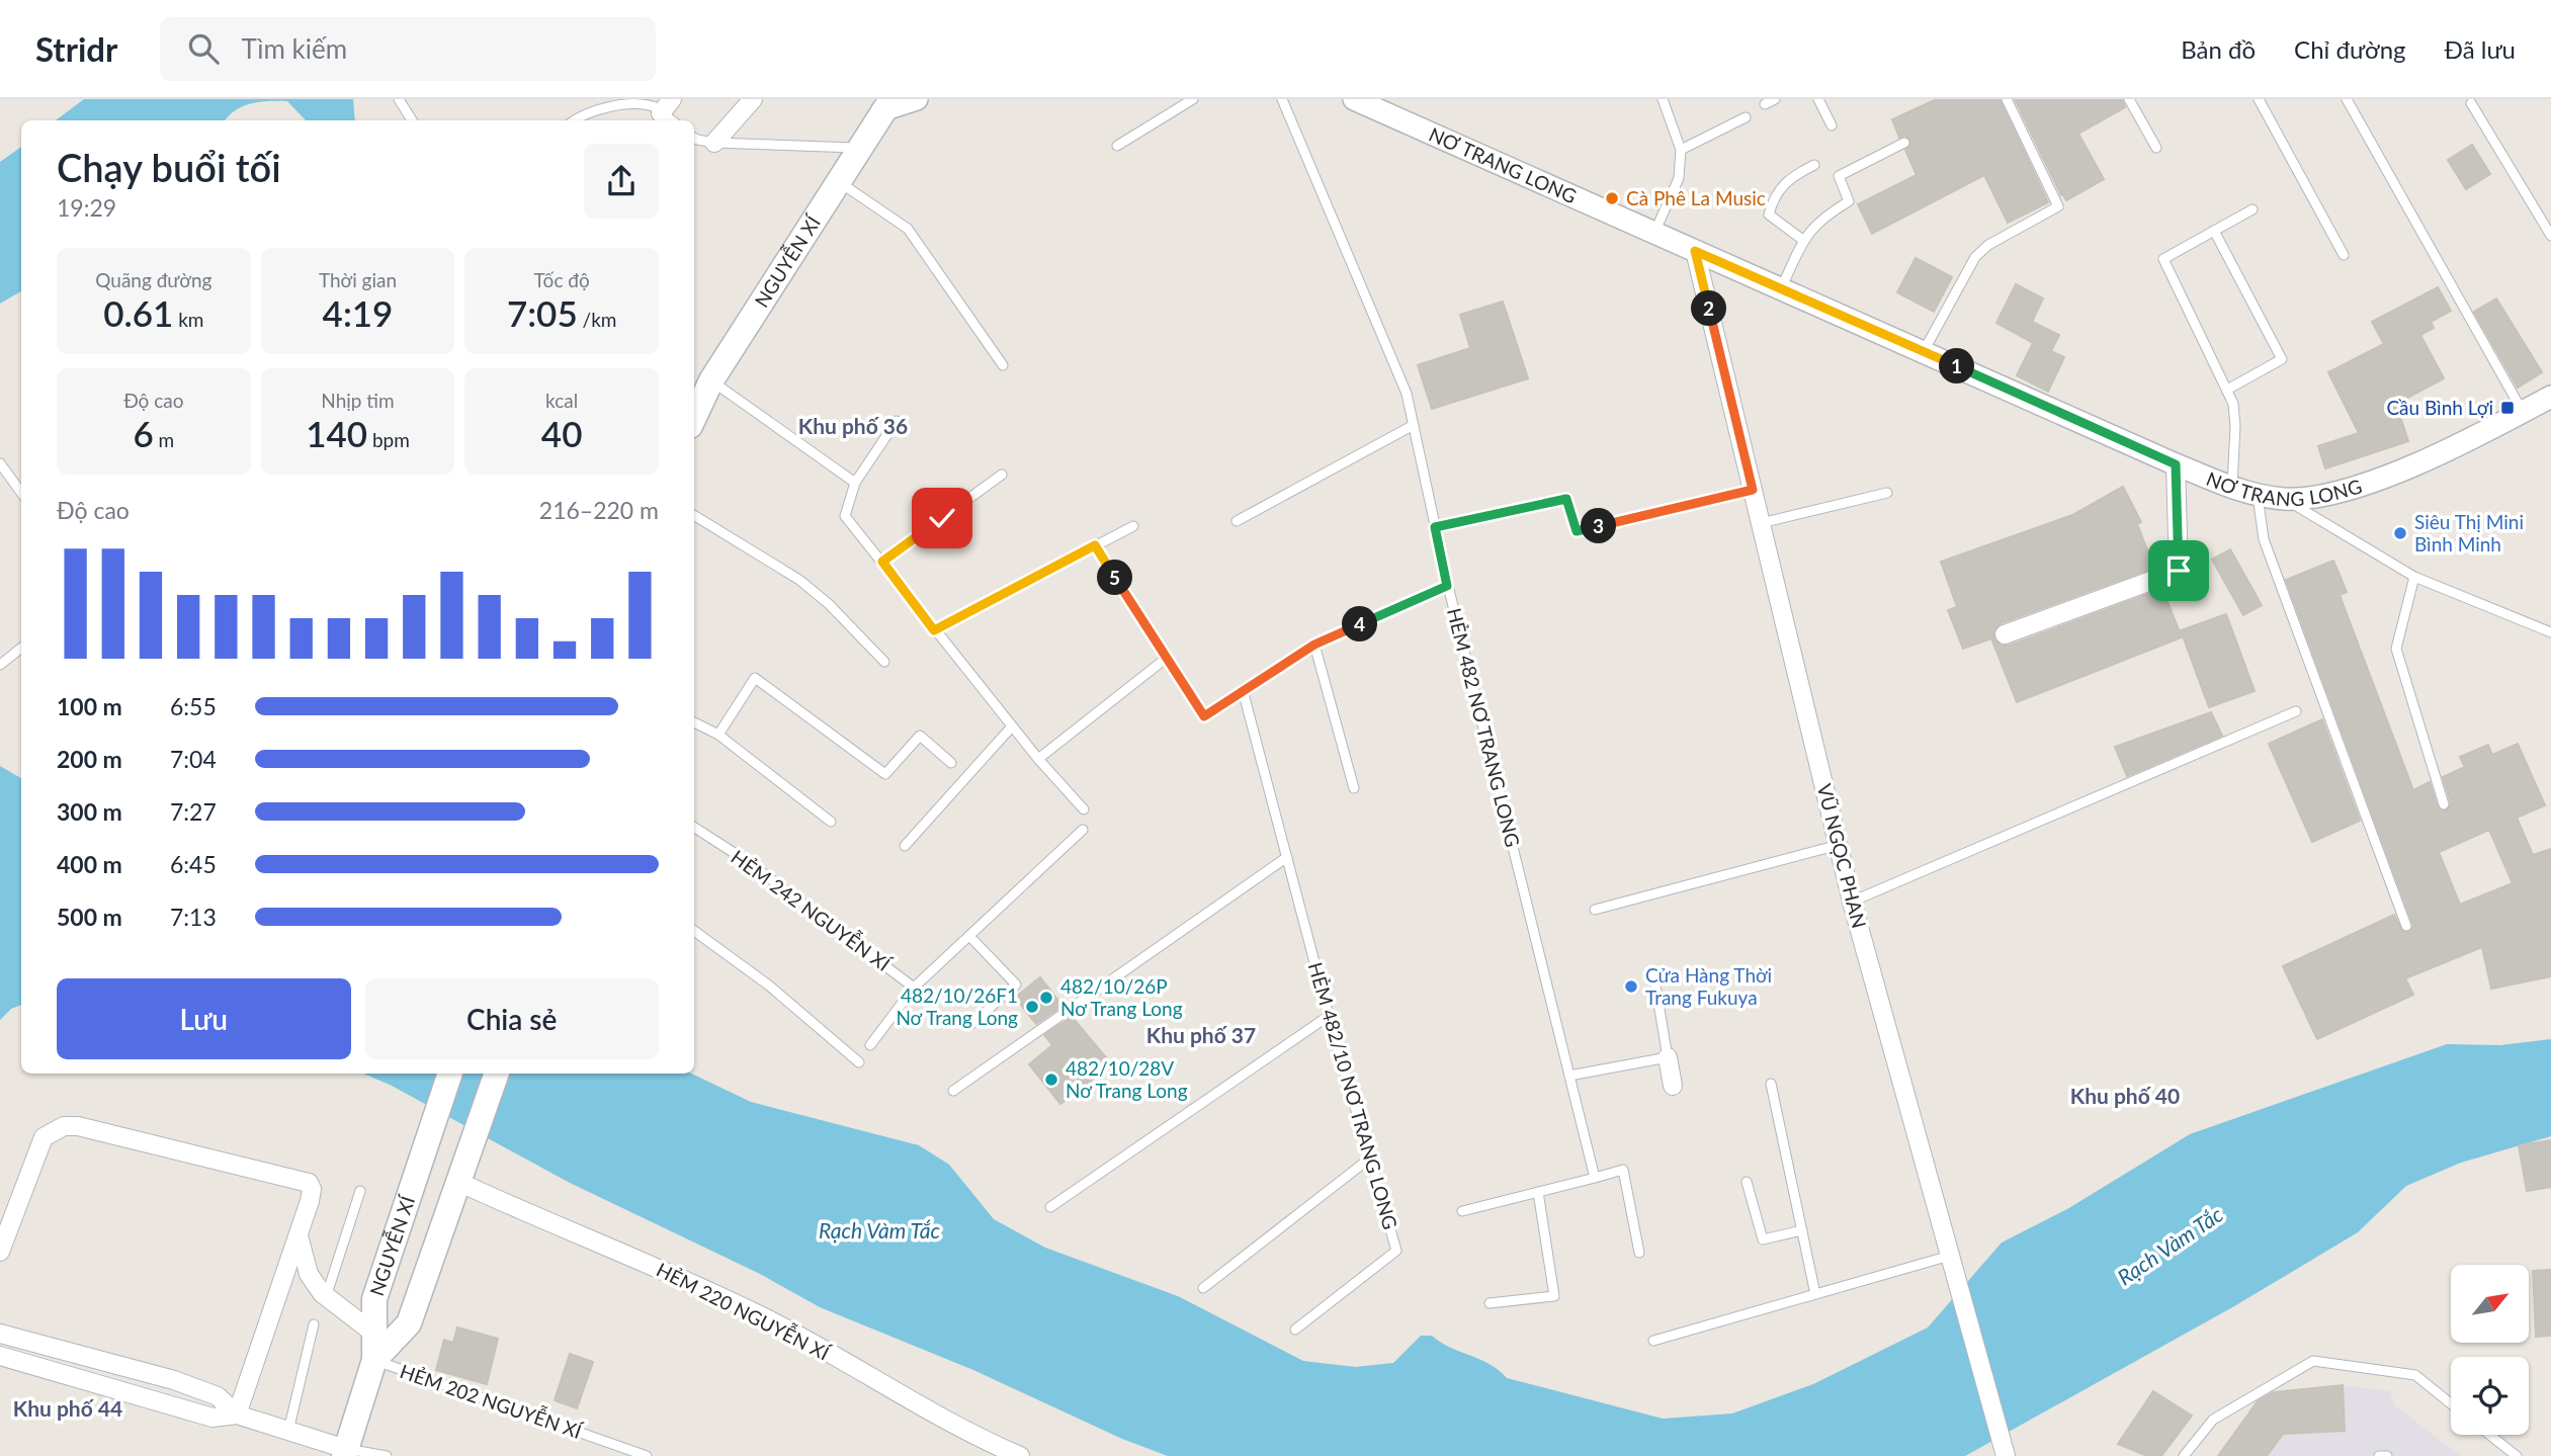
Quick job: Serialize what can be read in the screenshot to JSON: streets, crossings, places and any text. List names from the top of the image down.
{
  "streets": {
    "main road": ["NGUYỄN XÍ"],
    "street": ["NƠ TRANG LONG", "VŨ NGỌC PHAN", "HẺM 220 NGUYỄN XÍ"],
    "lane": [
      "HẺM 482 NƠ TRANG LONG",
      "HẺM 242 NGUYỄN XÍ",
      "HẺM 482/10 NƠ TRANG LONG",
      "HẺM 202 NGUYỄN XÍ"
    ]
  },
  "crossings": [
    ["NƠ TRANG LONG", "VŨ NGỌC PHAN"],
    ["NGUYỄN XÍ", "HẺM 220 NGUYỄN XÍ"],
    ["NGUYỄN XÍ", "HẺM 202 NGUYỄN XÍ"]
  ],
  "districts": [
    "Khu phố 36",
    "Khu phố 37",
    "Khu phố 40",
    "Khu phố 44"
  ],
  "water": ["Rạch Vàm Tắc"],
  "places": {
    "other": [
      "Cà Phê La Music",
      "Siêu Thị Mini Bình Minh",
      "Cửa Hàng Thời Trang Fukuya",
      "482/10/26P Nơ Trang Long",
      "482/10/26F1 Nơ Trang Long",
      "482/10/28V Nơ Trang Long"
    ],
    "transit": ["Cầu Bình Lợi"]
  },
  "north": "top right",
  "page": {
    "header": "Stridr",
    "search": "Tìm kiếm",
    "nav": ["Bản đồ", "Chỉ đường", "Đã lưu"],
    "heading": ["Chạy buổi tối", "19:29"],
    "stats": [
      ["Quãng đường", "0.61 km"],
      ["Thời gian", "4:19"],
      ["Tốc độ", "7:05 /km"],
      ["Độ cao", "6 m"],
      ["Nhịp tim", "140 bpm"],
      ["kcal", "40"]
    ],
    "pins": [
      "2",
      "1",
      "3",
      "5",
      "4"
    ],
    "chart": ["Độ cao", "216–220 m"],
    "list": [
      {
        "name": "100 m",
        "note": "6:55"
      },
      {
        "name": "200 m",
        "note": "7:04"
      },
      {
        "name": "300 m",
        "note": "7:27"
      },
      {
        "name": "400 m",
        "note": "6:45"
      },
      {
        "name": "500 m",
        "note": "7:13"
      }
    ],
    "buttons": ["Lưu", "Chia sẻ"]
  }
}
